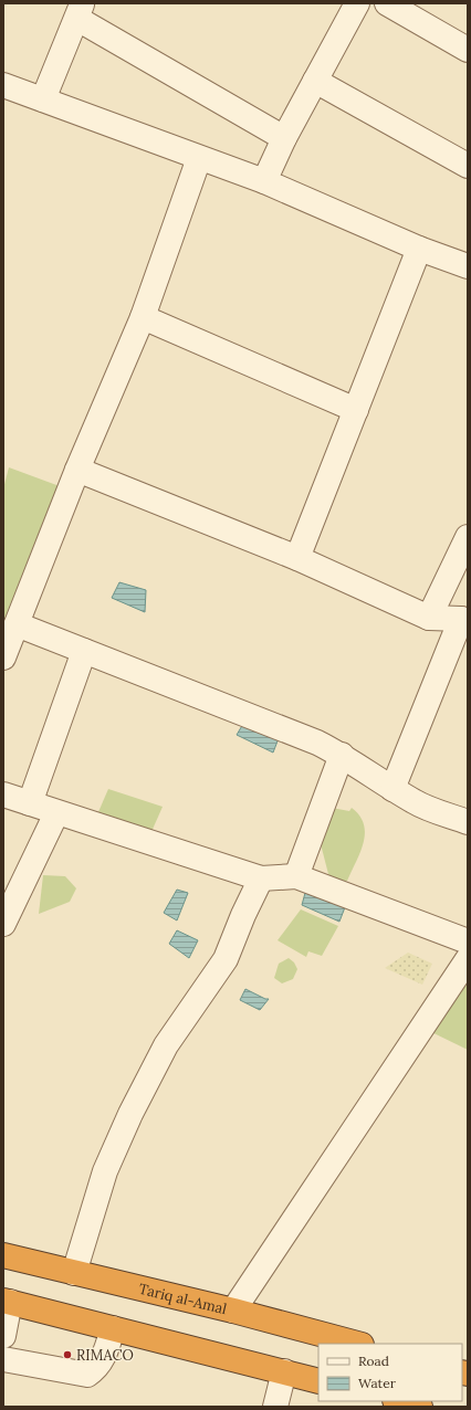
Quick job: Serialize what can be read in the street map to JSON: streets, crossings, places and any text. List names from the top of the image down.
{
  "streets": {
    "highway": ["Tariq al-Amal"]
  },
  "places": ["RIMACO"],
  "legend": ["Road", "Water"]
}
